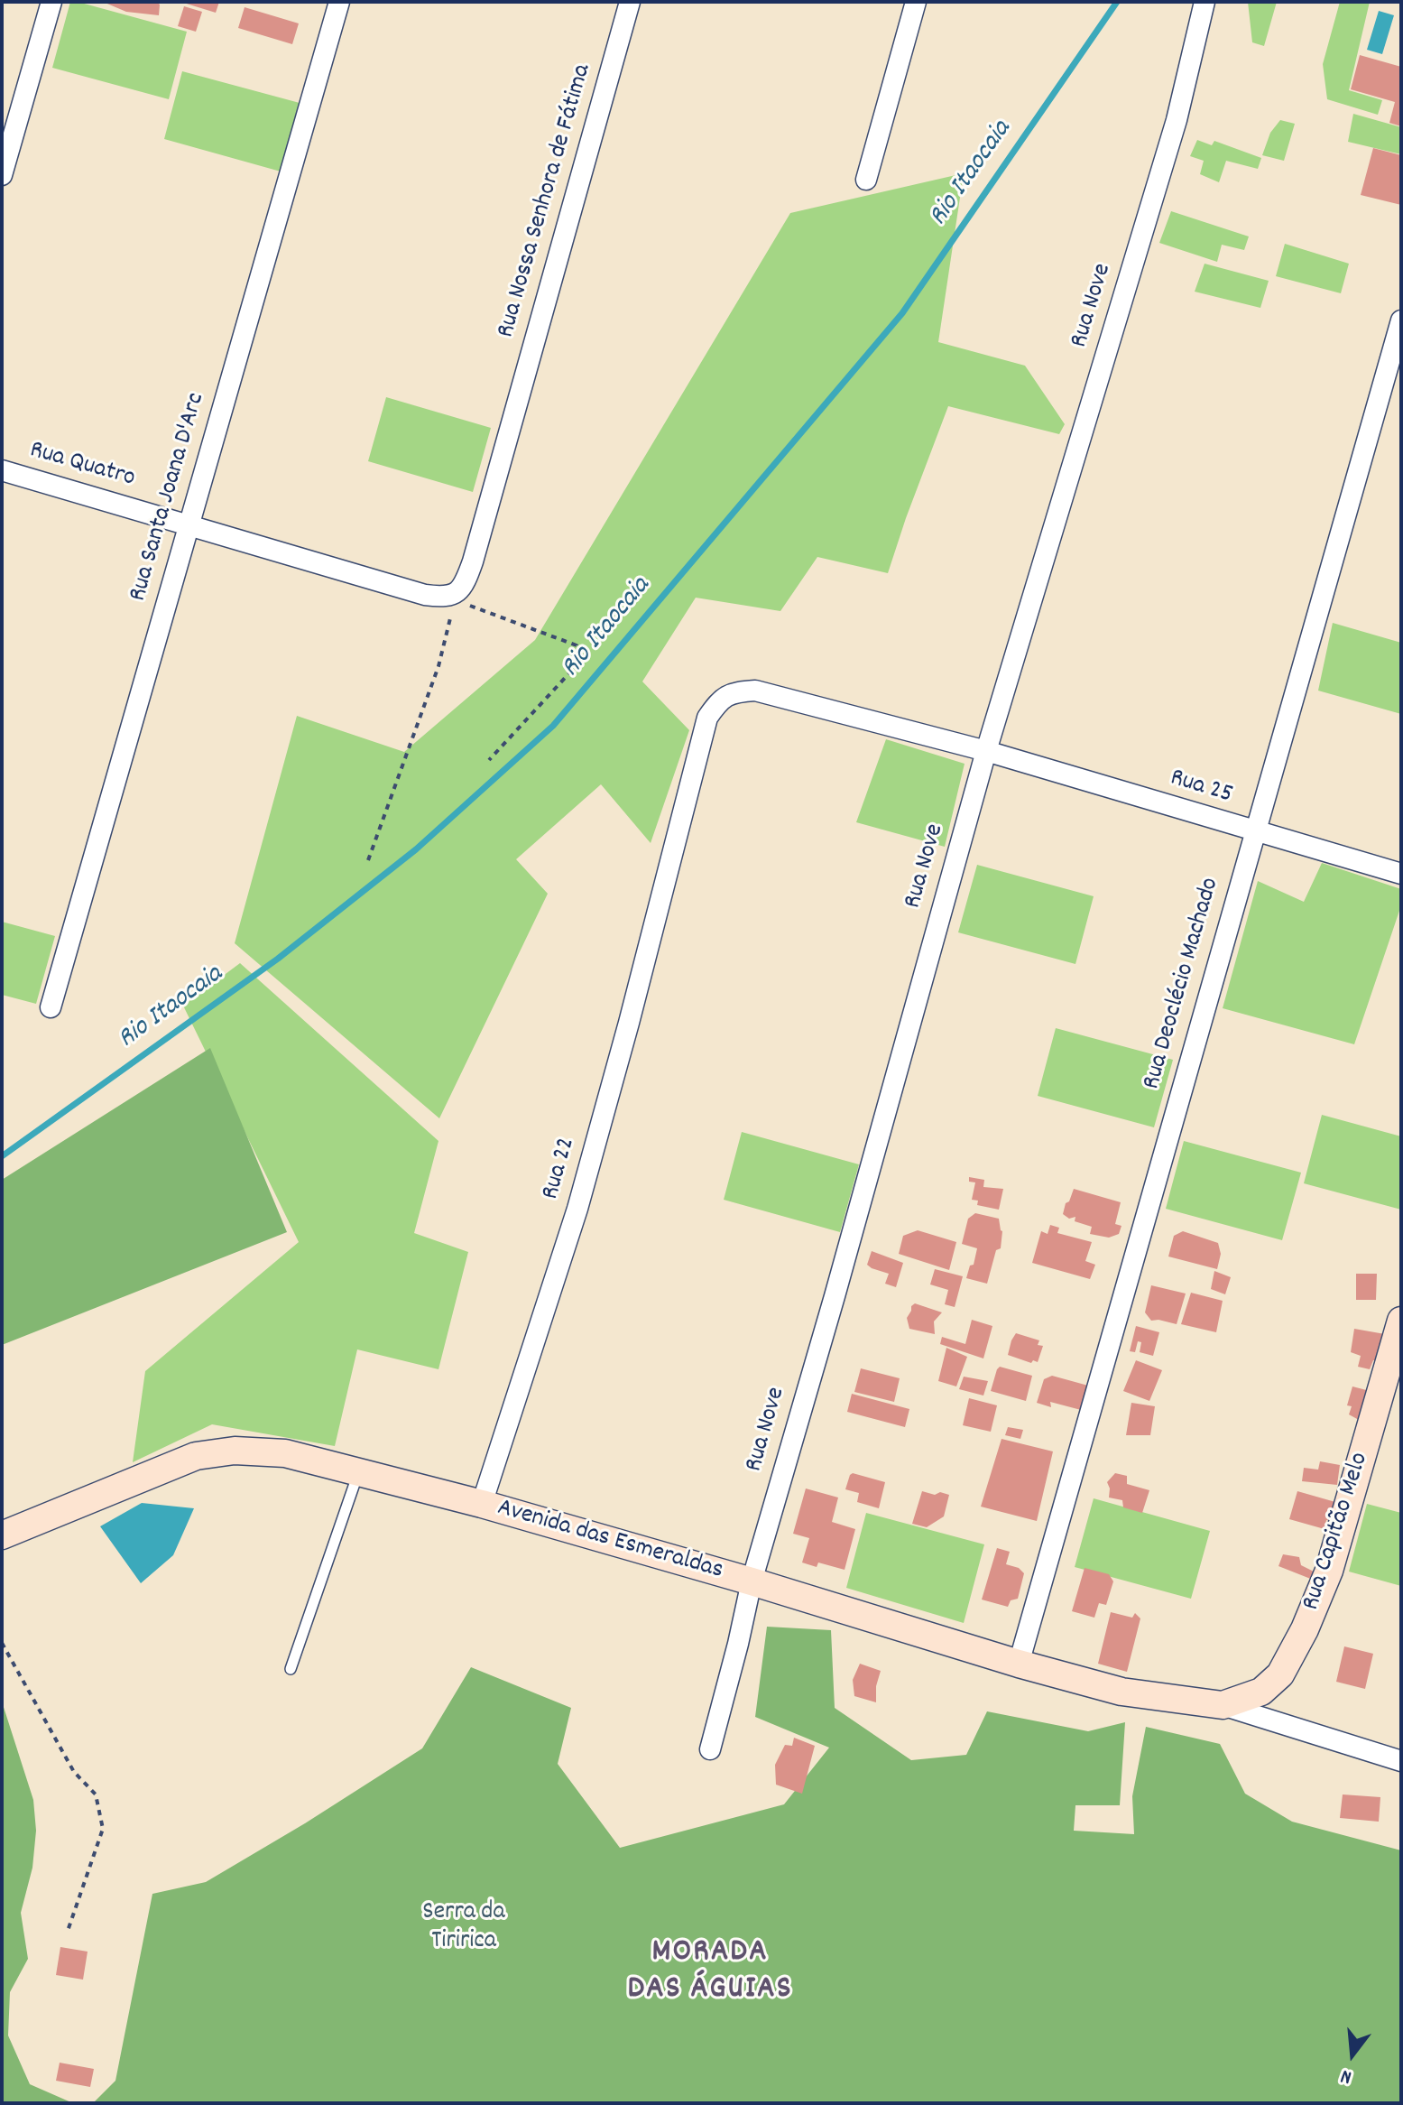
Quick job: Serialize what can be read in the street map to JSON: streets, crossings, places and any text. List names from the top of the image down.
{
  "streets": {
    "main road": ["Rua Capitão Melo", "Avenida das Esmeraldas"],
    "street": [
      "Rua Nossa Senhora de Fátima",
      "Rua Nove",
      "Rua Quatro",
      "Rua Santa Joana D'Arc",
      "Rua 25",
      "Rua Deoclécio Machado",
      "Rua 22"
    ]
  },
  "crossings": [
    ["Rua Nossa Senhora de Fátima", "Rua Quatro"],
    ["Rua Nove", "Rua 25"],
    ["Rua Nove", "Avenida das Esmeraldas"],
    ["Rua Quatro", "Rua Santa Joana D'Arc"],
    ["Rua 25", "Rua Deoclécio Machado"],
    ["Rua 25", "Rua 22"],
    ["Rua Deoclécio Machado", "Avenida das Esmeraldas"],
    ["Rua 22", "Avenida das Esmeraldas"],
    ["Rua Capitão Melo", "Avenida das Esmeraldas"]
  ],
  "districts": ["MORADA DAS ÁGUIAS"],
  "water": ["Rio Itaocaia"],
  "parks": ["Serra da Tiririca"],
  "north": "bottom"
}
